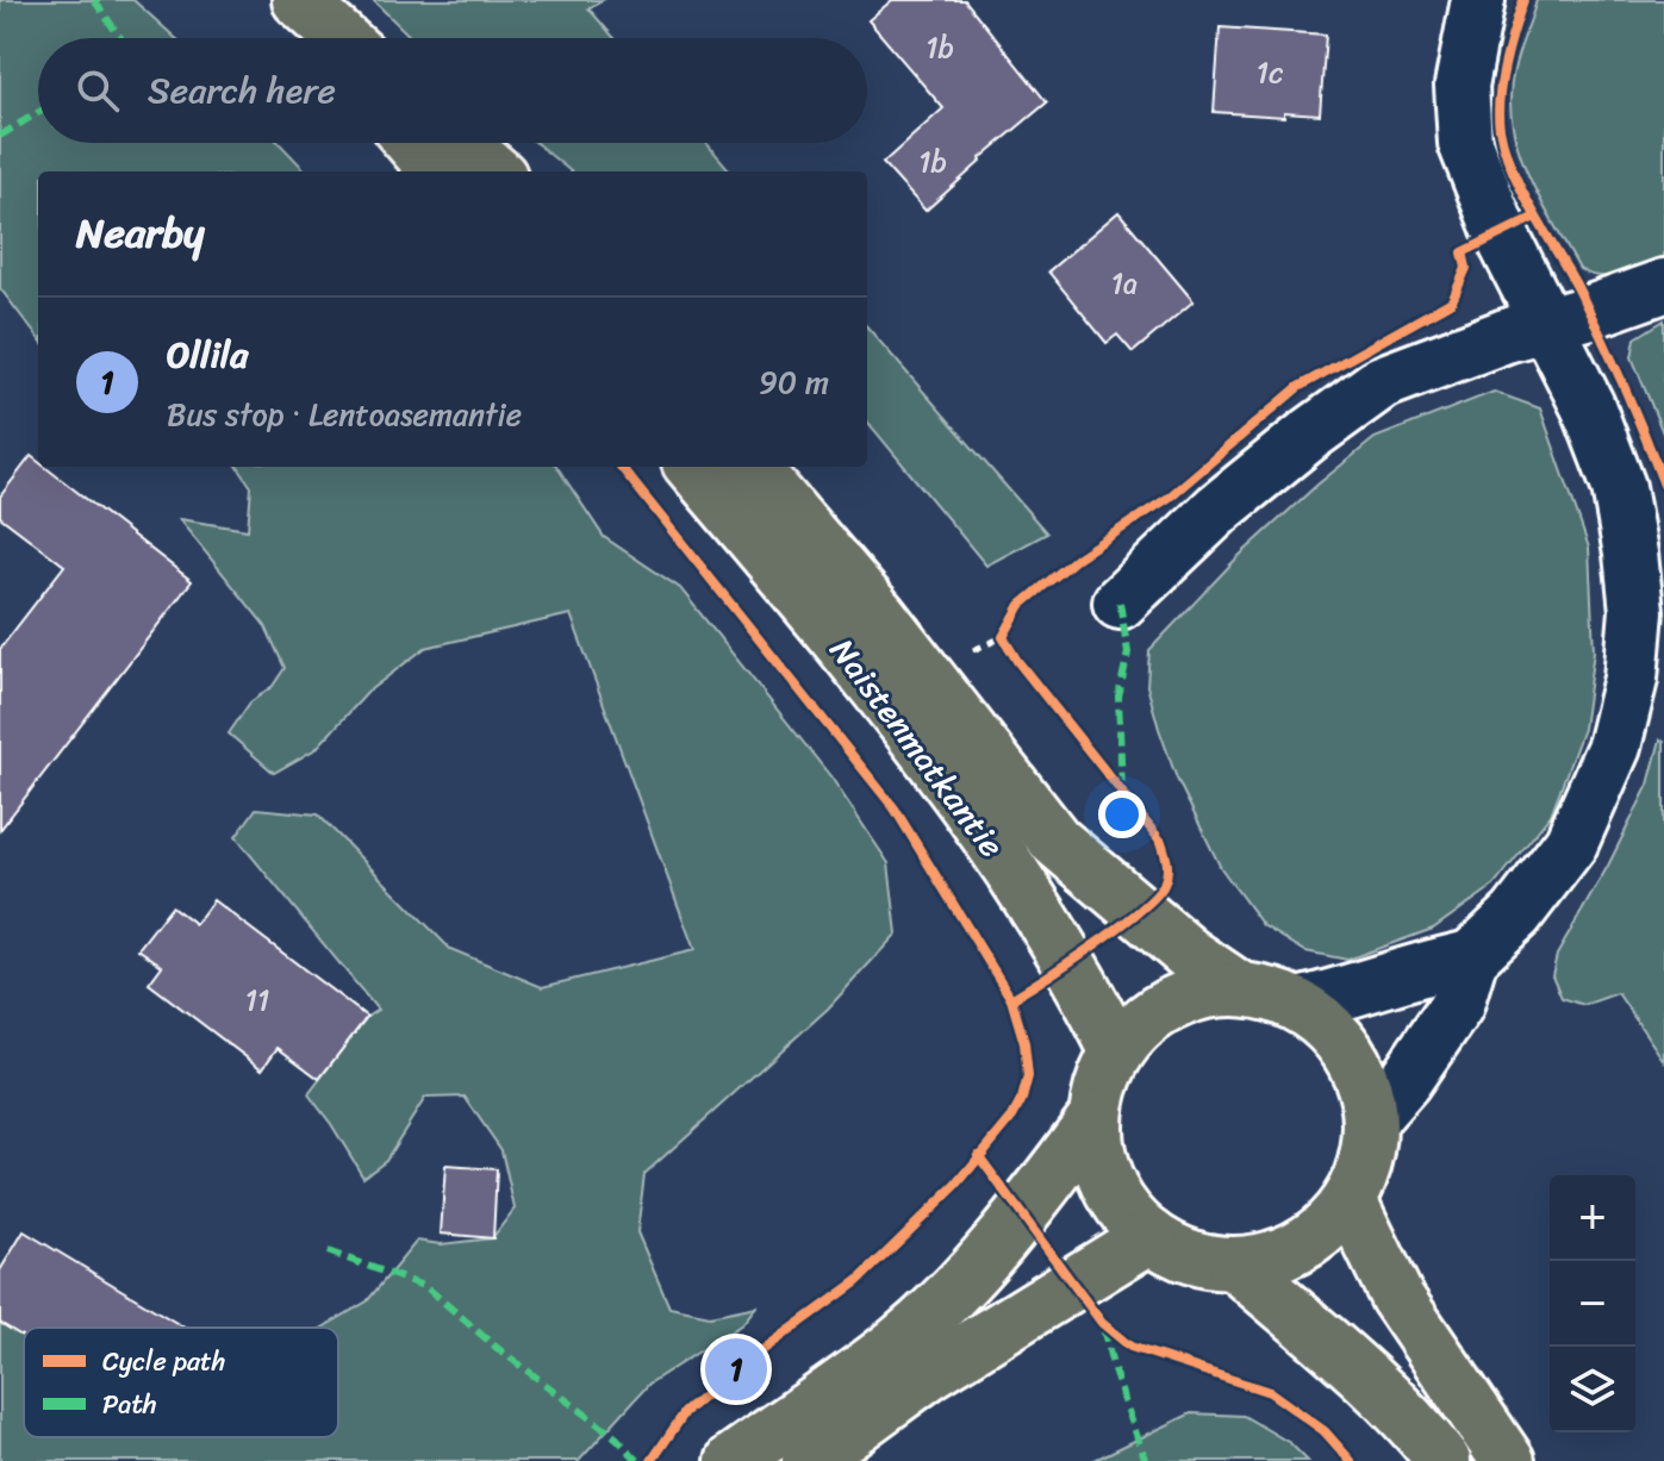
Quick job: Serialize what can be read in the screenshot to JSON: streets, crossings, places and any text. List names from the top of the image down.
{
  "streets": {
    "main road": ["Naistenmatkantie"]
  },
  "house_numbers": [
    "1b",
    "1c",
    "1b",
    "1a",
    "11"
  ],
  "legend": ["Cycle path", "Path"],
  "page": {
    "search": "Search here",
    "heading": "Nearby",
    "list": [
      {
        "mark": "1",
        "name": "Ollila",
        "note": "Bus stop · Lentoasemantie",
        "value": "90 m"
      }
    ],
    "map_buttons": ["+", "−"],
    "pins": "1"
  }
}
